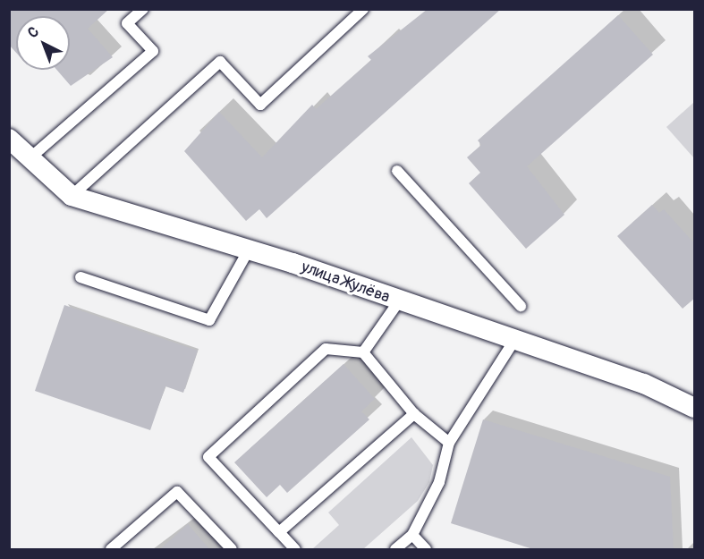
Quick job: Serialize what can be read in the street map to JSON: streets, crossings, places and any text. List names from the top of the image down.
{
  "streets": {
    "street": ["улица Жулёва"]
  },
  "north": "top left"
}
